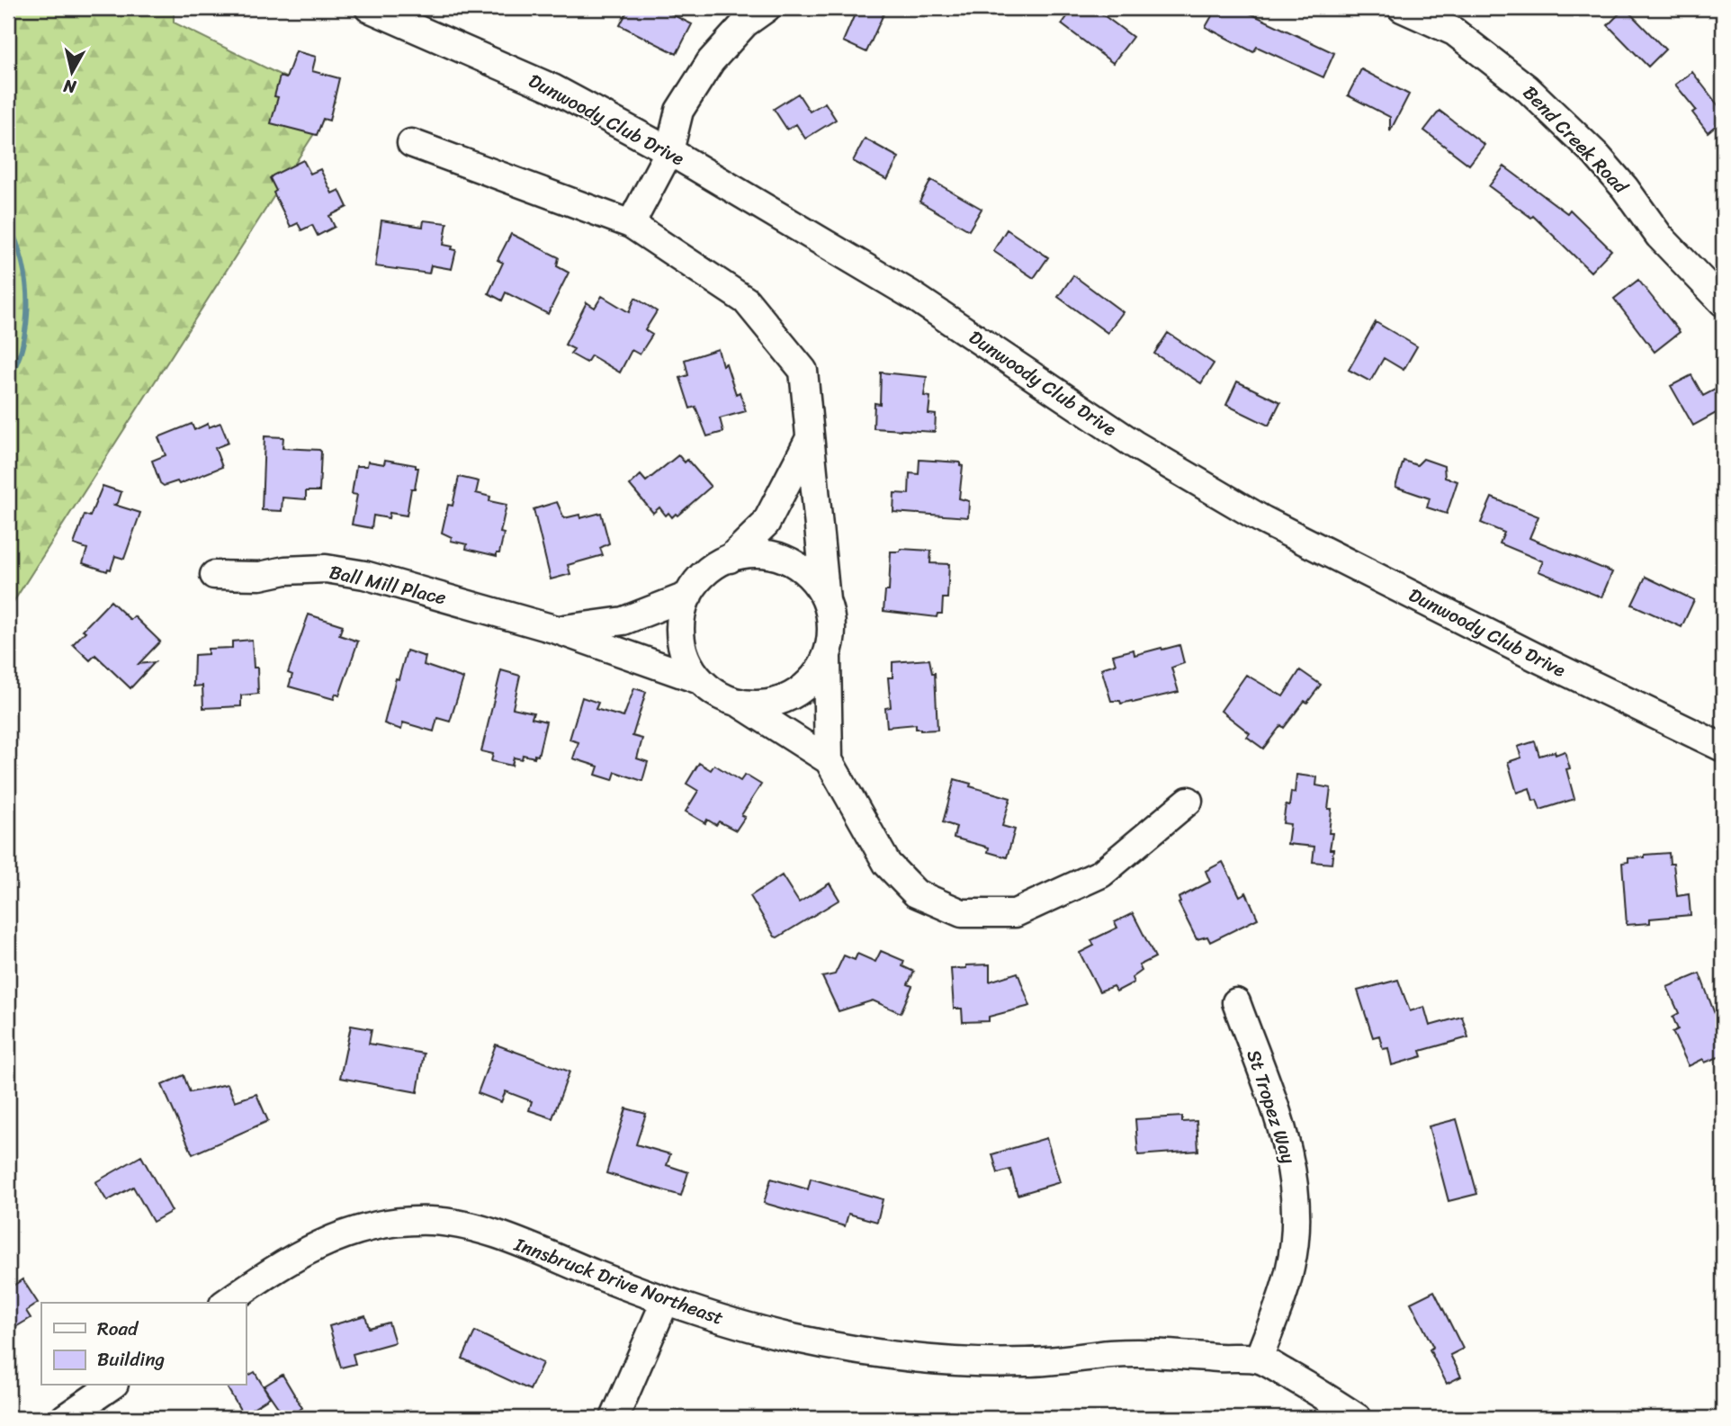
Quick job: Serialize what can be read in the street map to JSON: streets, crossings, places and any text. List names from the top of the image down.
{
  "streets": {
    "street": [
      "Dunwoody Club Drive",
      "Bend Creek Road",
      "Ball Mill Place",
      "St Tropez Way",
      "Innsbruck Drive Northeast"
    ]
  },
  "crossings": [
    ["St Tropez Way", "Innsbruck Drive Northeast"]
  ],
  "legend": ["Road", "Building"],
  "north": "bottom"
}
